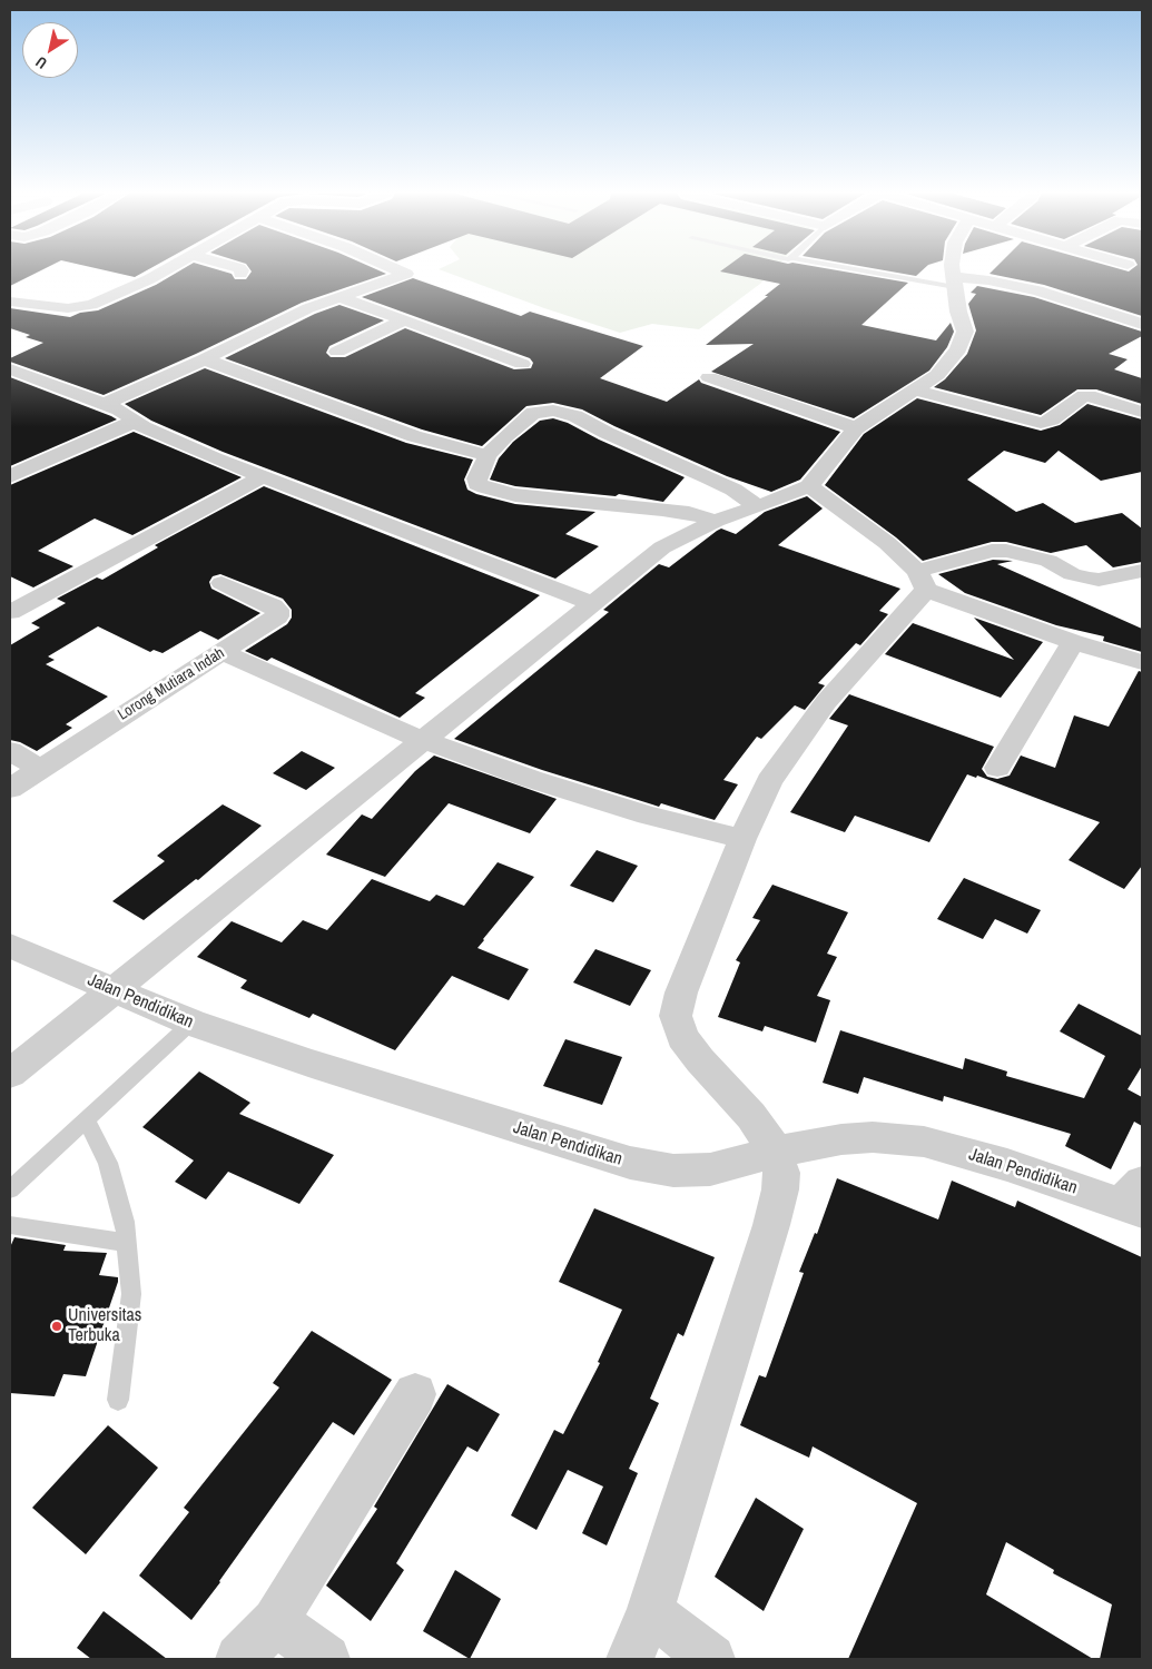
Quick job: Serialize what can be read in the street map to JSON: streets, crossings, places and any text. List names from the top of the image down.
{
  "streets": {
    "street": ["Lorong Mutiara Indah", "Jalan Pendidikan"]
  },
  "places": ["Universitas Terbuka"],
  "north": "bottom left"
}
